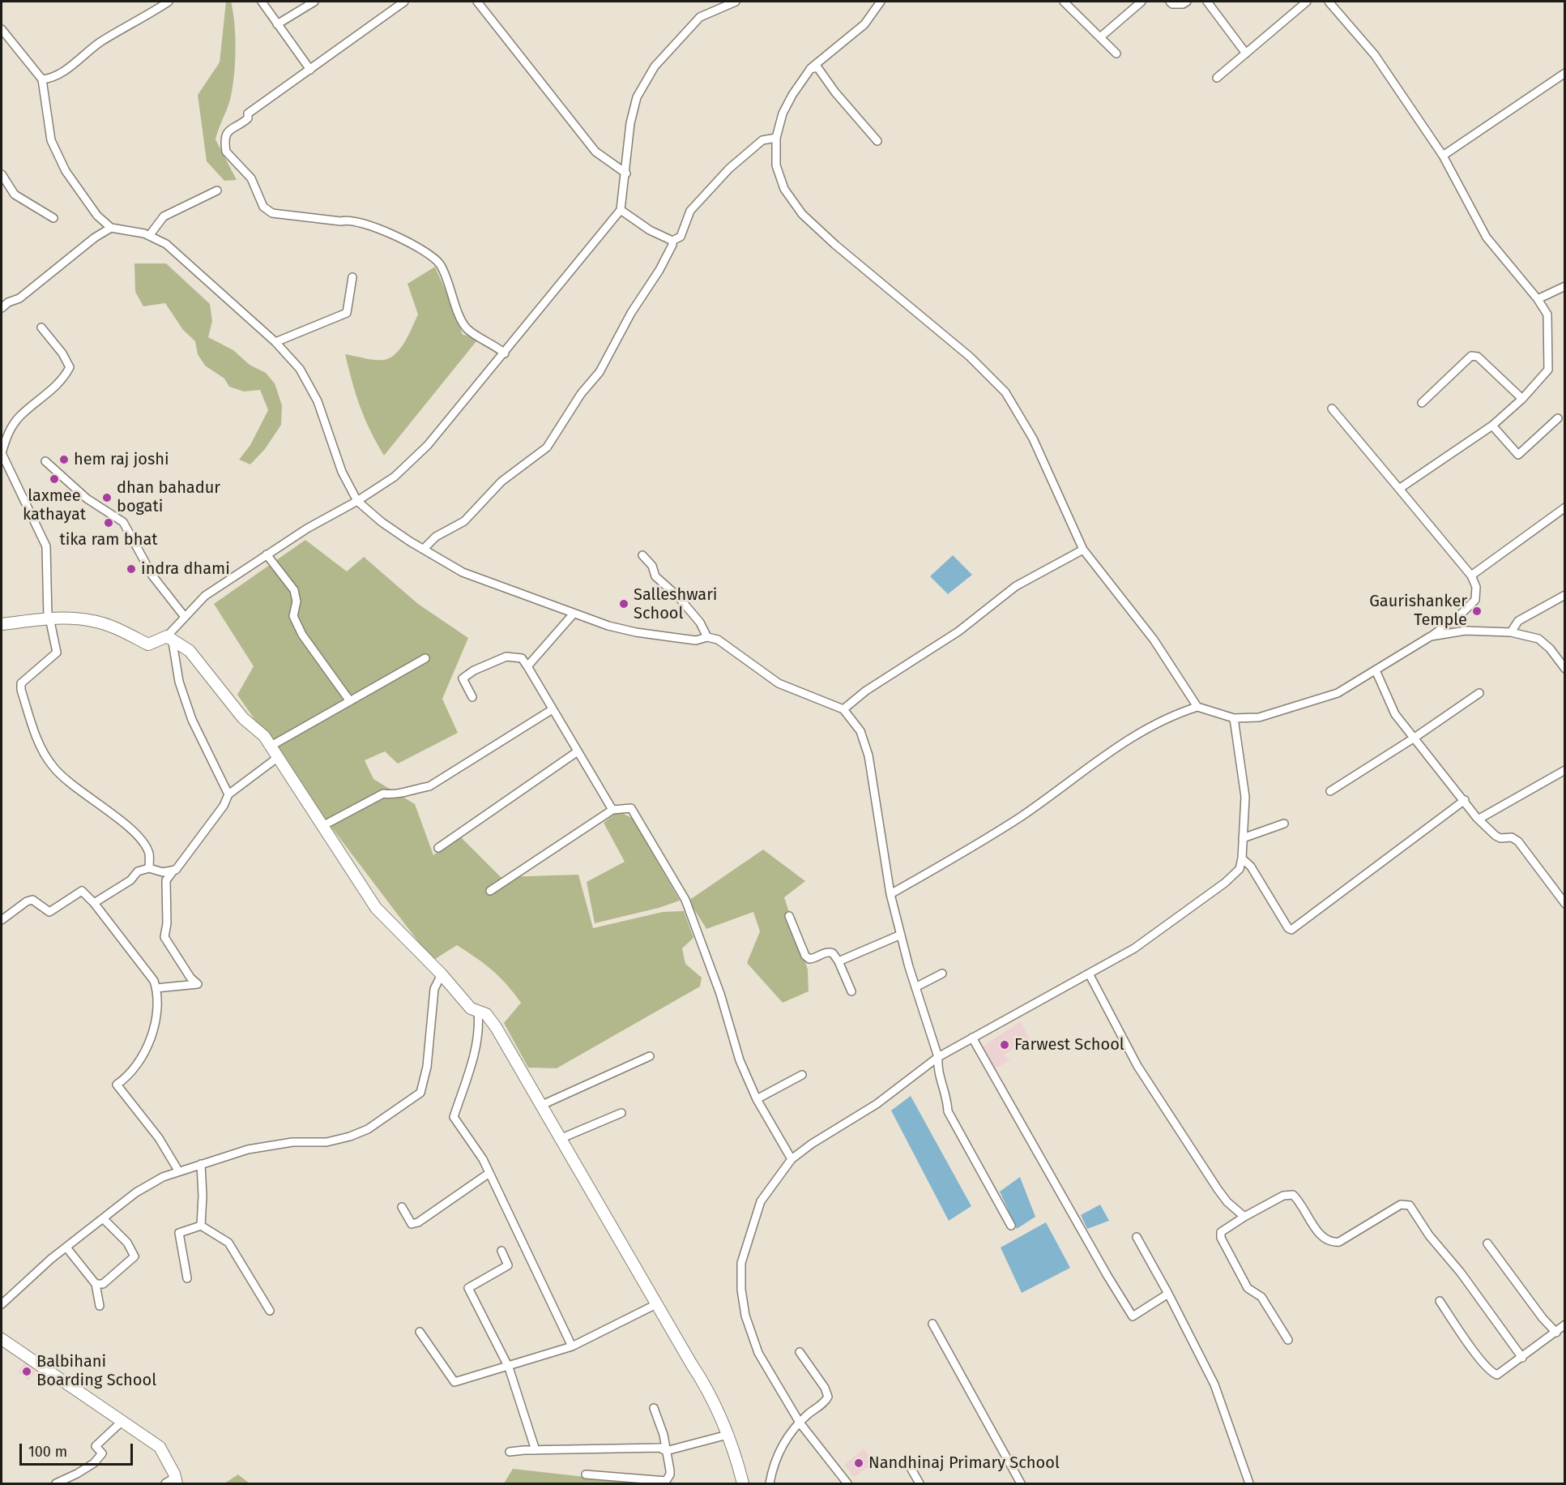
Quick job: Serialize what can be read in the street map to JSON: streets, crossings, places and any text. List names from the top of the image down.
{
  "places": [
    "hem raj joshi",
    "laxmee kathayat",
    "dhan bahadur bogati",
    "tika ram bhat",
    "indra dhami",
    "Salleshwari School",
    "Gaurishanker Temple",
    "Farwest School",
    "Balbihani Boarding School",
    "Nandhinaj Primary School"
  ],
  "scale_bar": "100 m"
}
